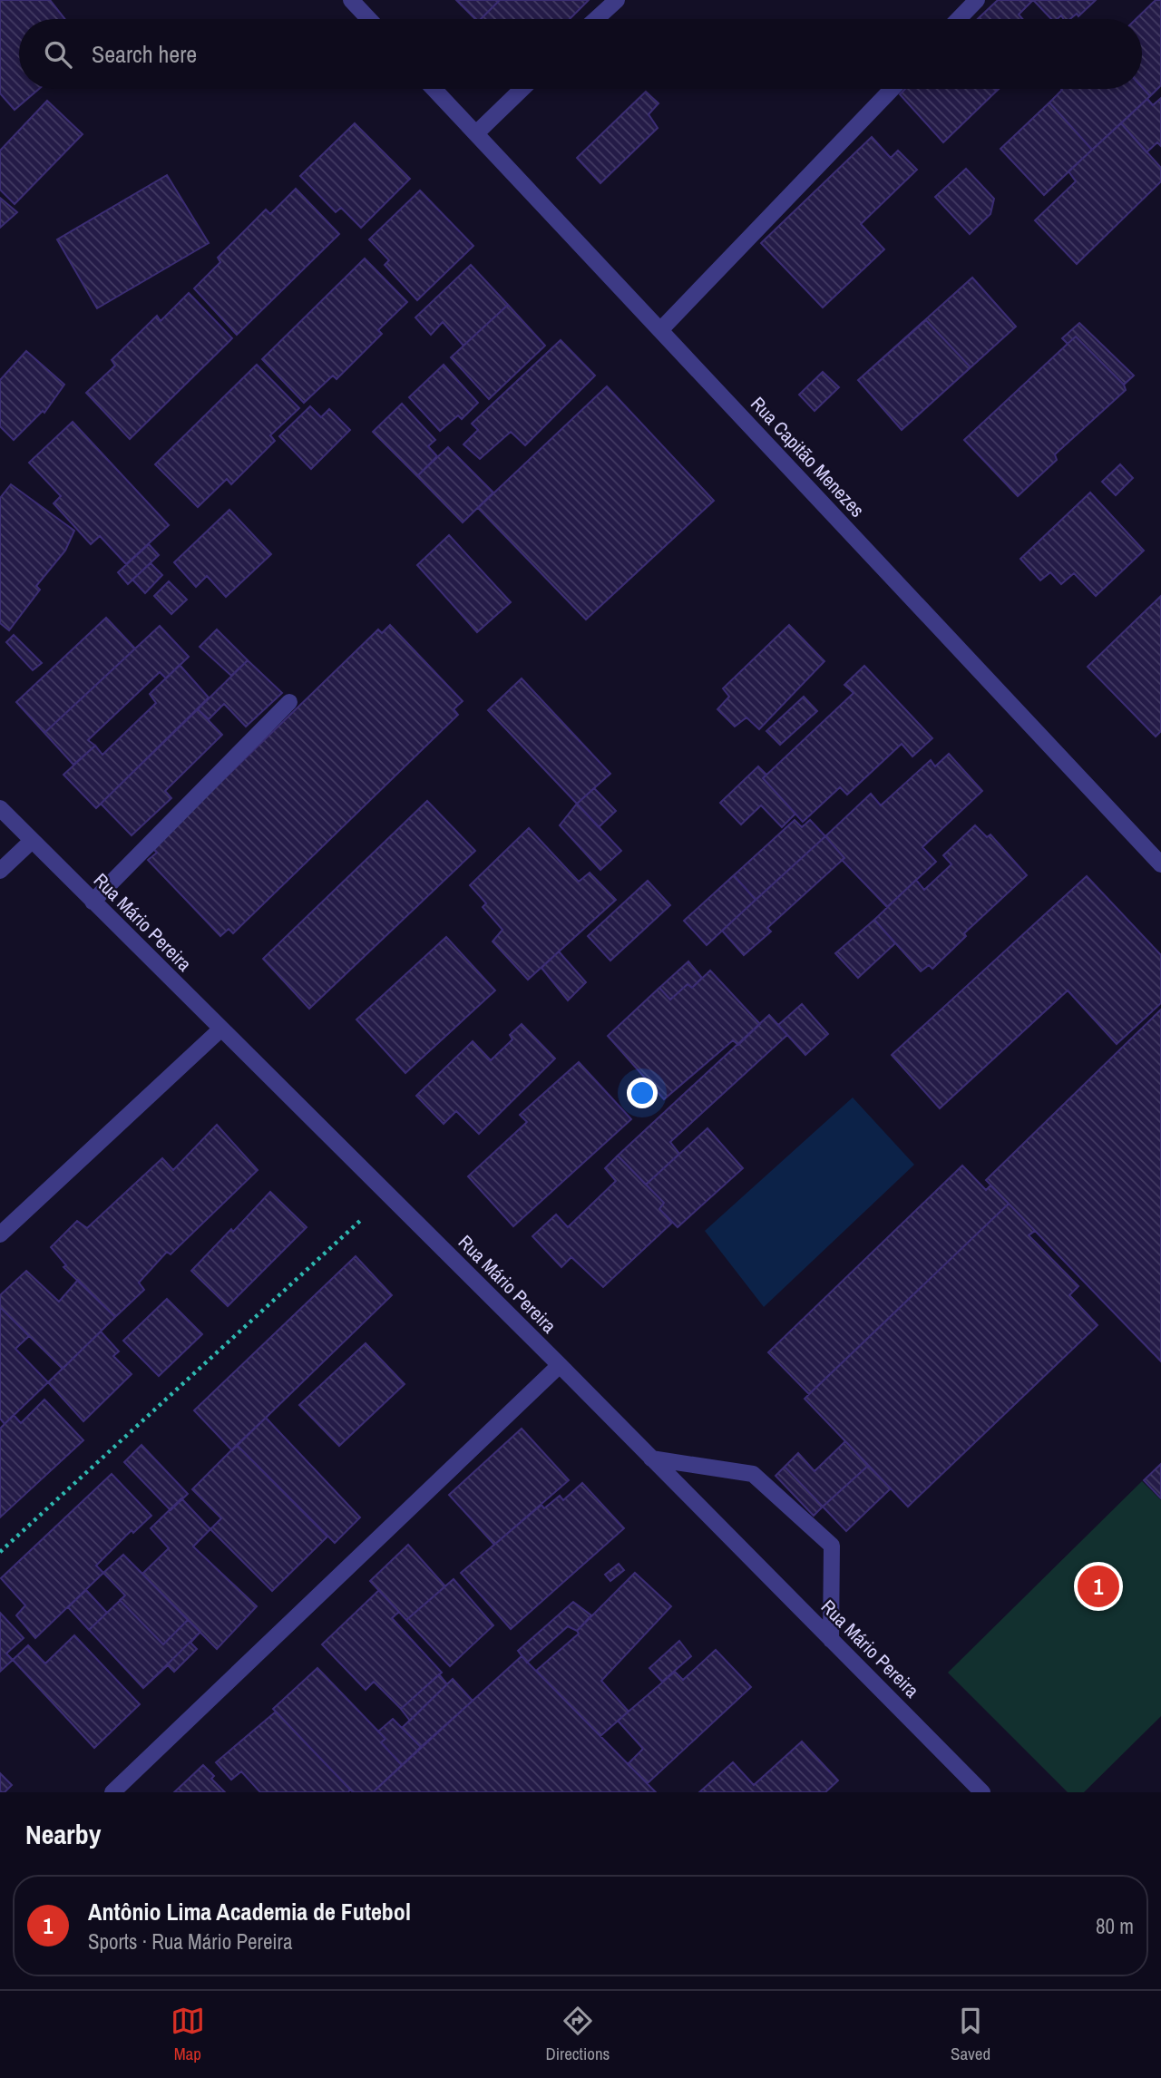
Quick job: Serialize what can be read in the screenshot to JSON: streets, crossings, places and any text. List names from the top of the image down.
{
  "streets": {
    "street": ["Rua Capitão Menezes", "Rua Mário Pereira"]
  },
  "page": {
    "search": "Search here",
    "pins": "1",
    "heading": "Nearby",
    "list": [
      {
        "mark": "1",
        "name": "Antônio Lima Academia de Futebol",
        "note": "Sports · Rua Mário Pereira",
        "value": "80 m"
      }
    ],
    "nav": ["Map", "Directions", "Saved"]
  }
}
